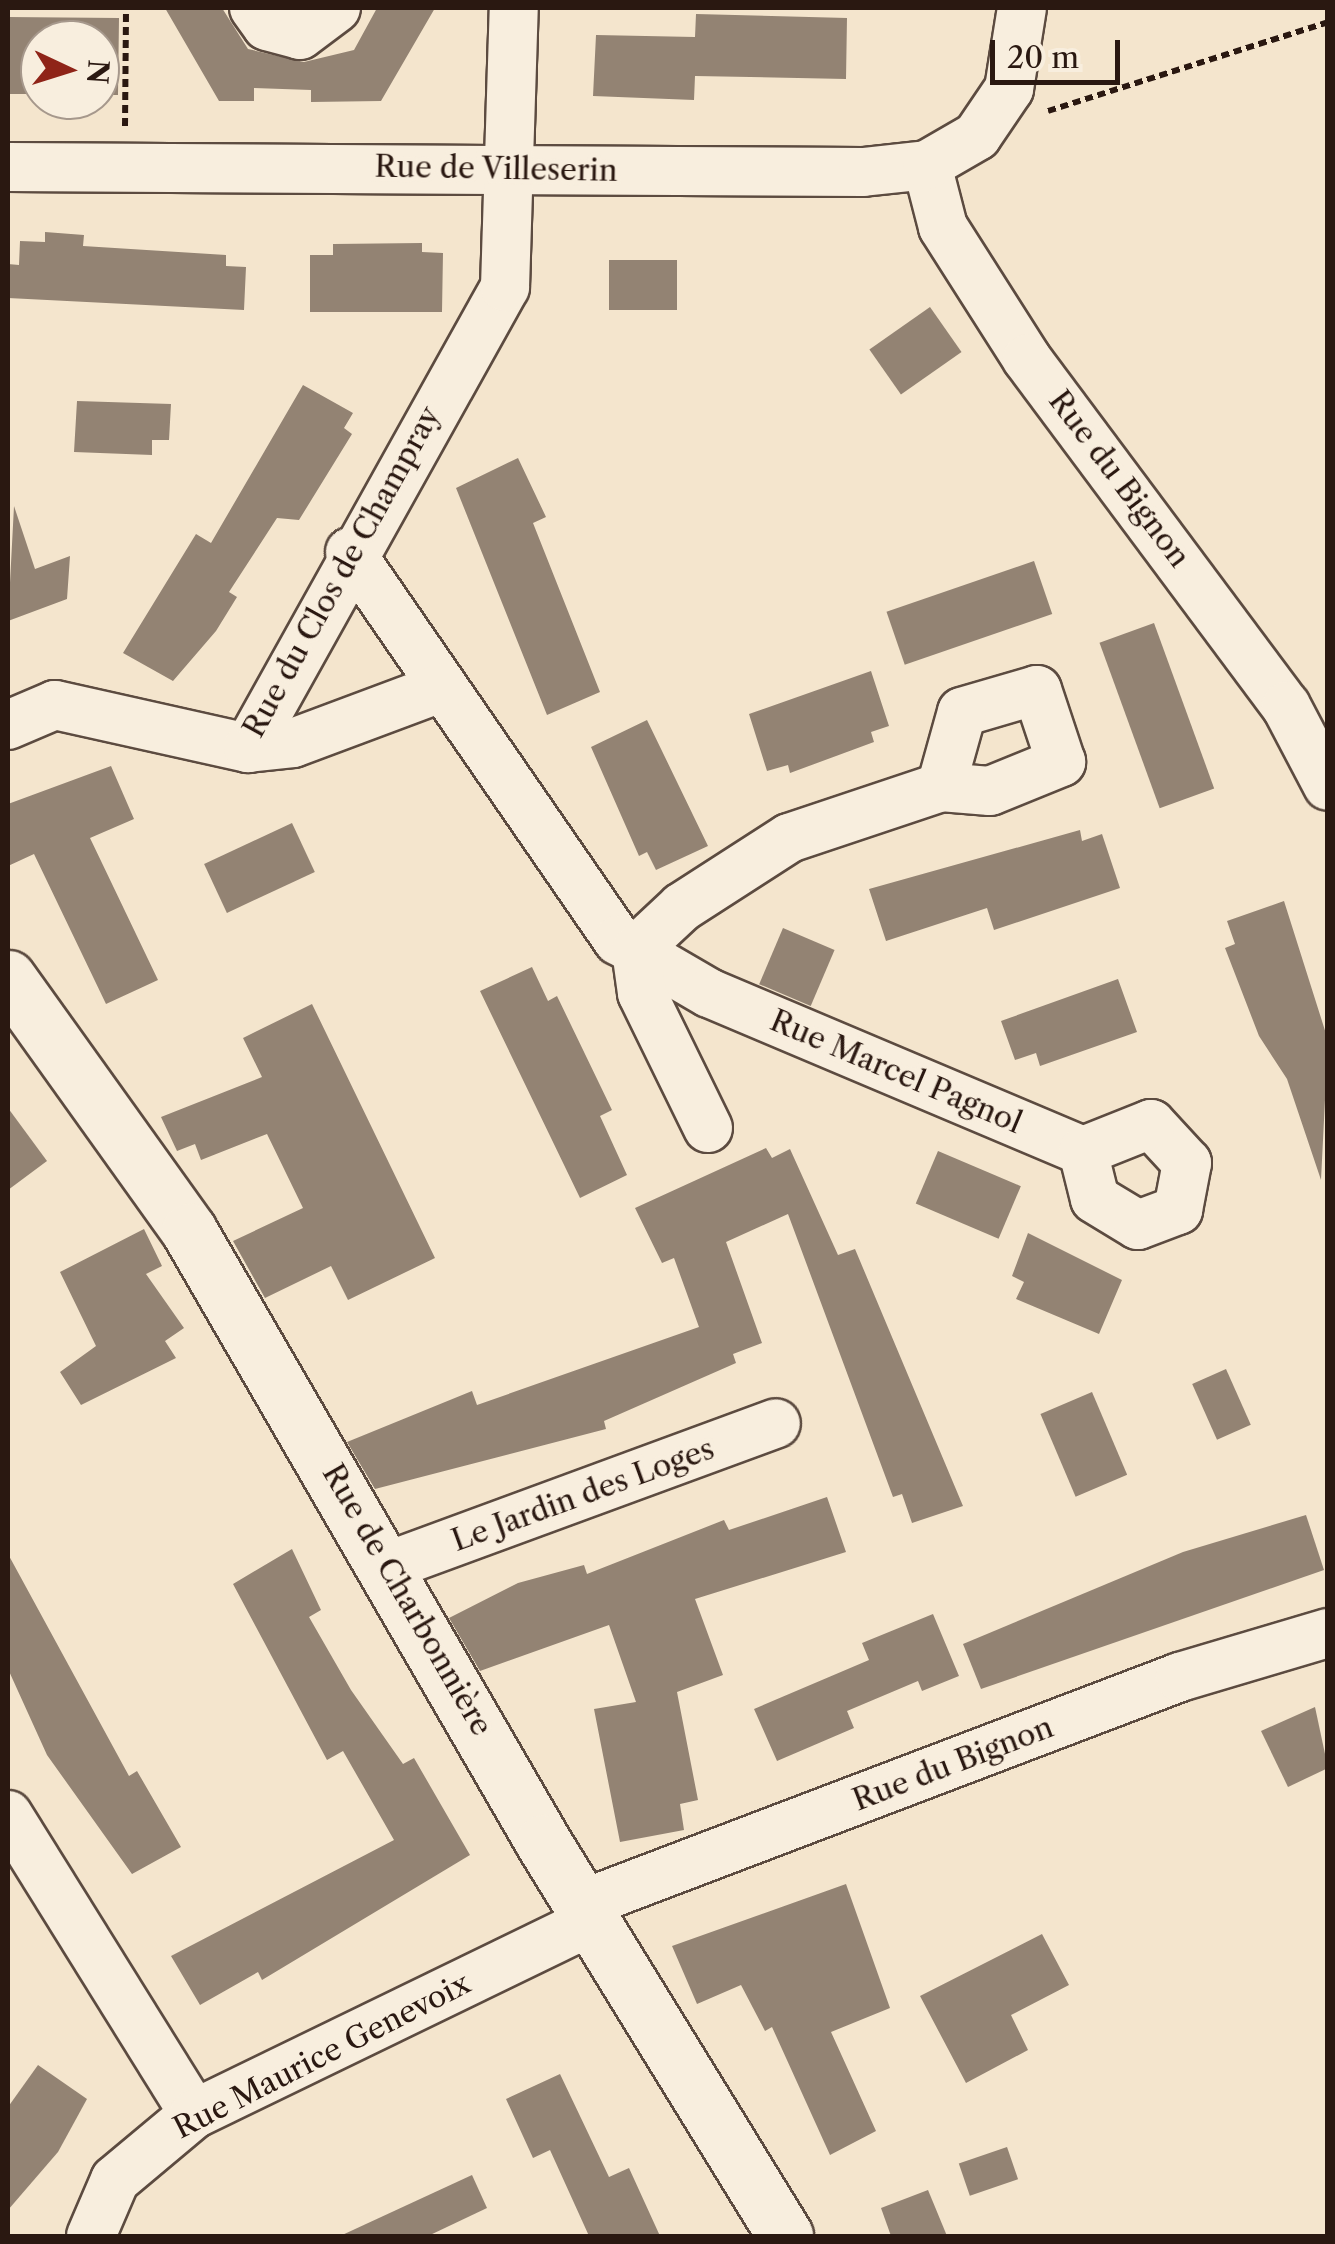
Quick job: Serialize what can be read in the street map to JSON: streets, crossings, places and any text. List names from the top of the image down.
{
  "streets": {
    "street": [
      "Rue de Villeserin",
      "Rue du Bignon",
      "Rue du Clos de Champray",
      "Rue Marcel Pagnol",
      "Le Jardin des Loges",
      "Rue de Charbonnière",
      "Rue Maurice Genevoix"
    ]
  },
  "crossings": [
    ["Rue de Villeserin", "Rue du Bignon"],
    ["Rue de Villeserin", "Rue du Clos de Champray"],
    ["Rue du Bignon", "Rue de Charbonnière"],
    ["Rue du Bignon", "Rue Maurice Genevoix"],
    ["Rue du Clos de Champray", "Rue Marcel Pagnol"],
    ["Le Jardin des Loges", "Rue de Charbonnière"],
    ["Rue de Charbonnière", "Rue Maurice Genevoix"]
  ],
  "scale_bar": "20 m",
  "north": "right"
}
